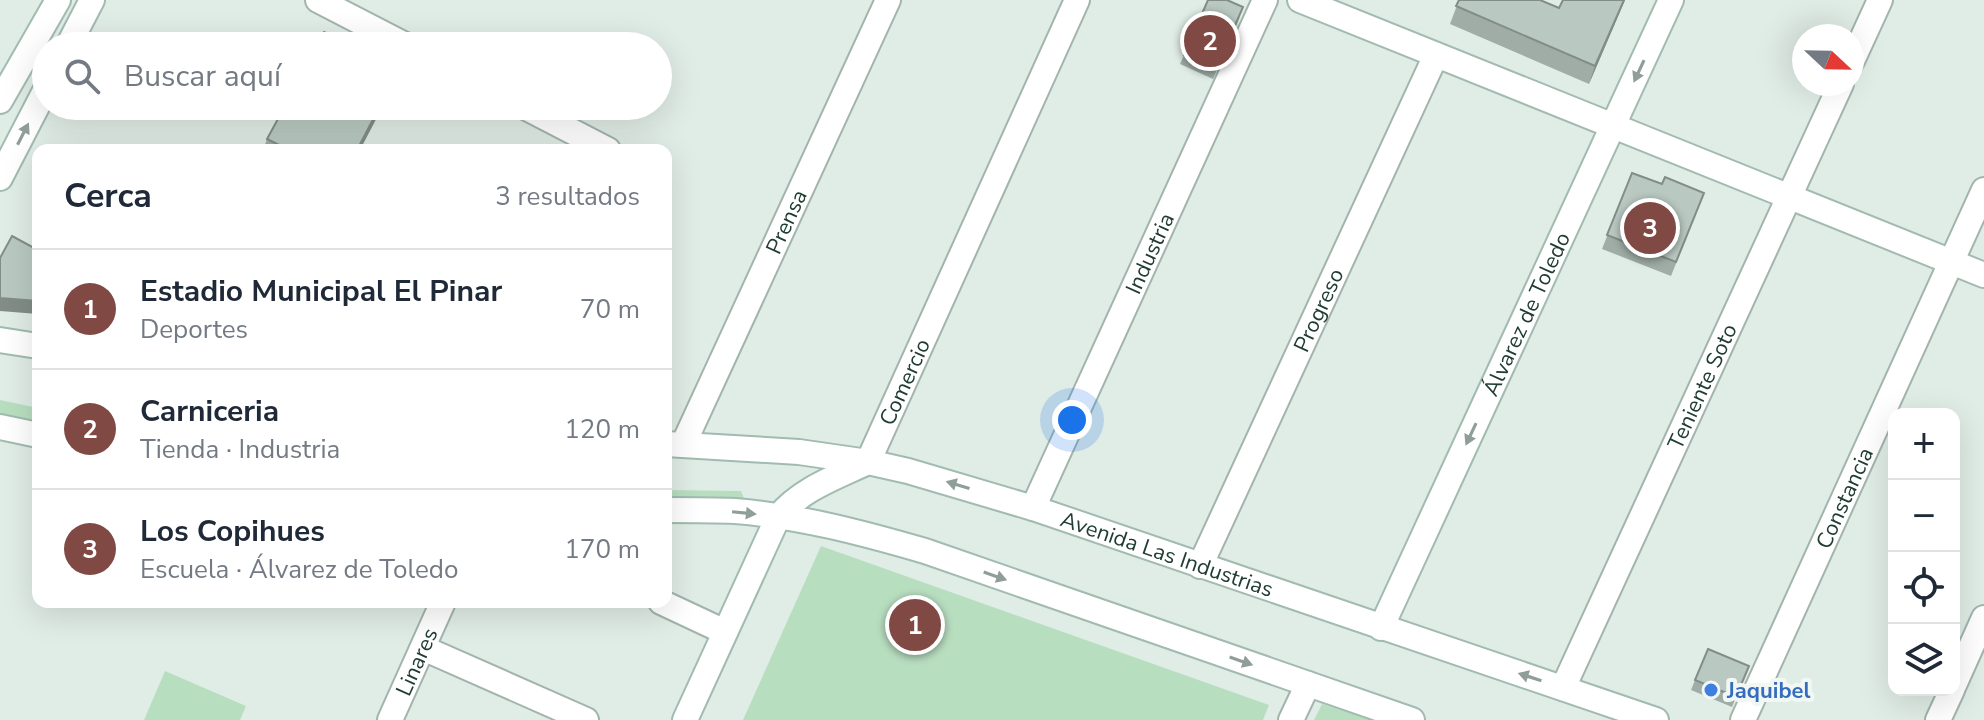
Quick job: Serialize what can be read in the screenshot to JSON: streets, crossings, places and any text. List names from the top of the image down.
{
  "streets": {
    "street": [
      "Prensa",
      "Industria",
      "Progreso",
      "Álvarez de Toledo",
      "Comercio",
      "Teniente Soto",
      "Constancia",
      "Avenida Las Industrias",
      "Linares"
    ]
  },
  "crossings": [
    ["Prensa", "Avenida Las Industrias"],
    ["Industria", "Avenida Las Industrias"],
    ["Progreso", "Avenida Las Industrias"],
    ["Álvarez de Toledo", "Avenida Las Industrias"],
    ["Comercio", "Avenida Las Industrias"],
    ["Teniente Soto", "Avenida Las Industrias"]
  ],
  "one_way": ["Álvarez de Toledo"],
  "places": ["Jaquibel"],
  "north": "right",
  "page": {
    "pins": ["2", "3", "1"],
    "search": "Buscar aquí",
    "heading": ["Cerca", "3 resultados"],
    "list": [
      {
        "mark": "1",
        "name": "Estadio Municipal El Pinar",
        "note": "Deportes",
        "value": "70 m"
      },
      {
        "mark": "2",
        "name": "Carniceria",
        "note": "Tienda · Industria",
        "value": "120 m"
      },
      {
        "mark": "3",
        "name": "Los Copihues",
        "note": "Escuela · Álvarez de Toledo",
        "value": "170 m"
      }
    ],
    "map_buttons": ["+", "−"]
  }
}
